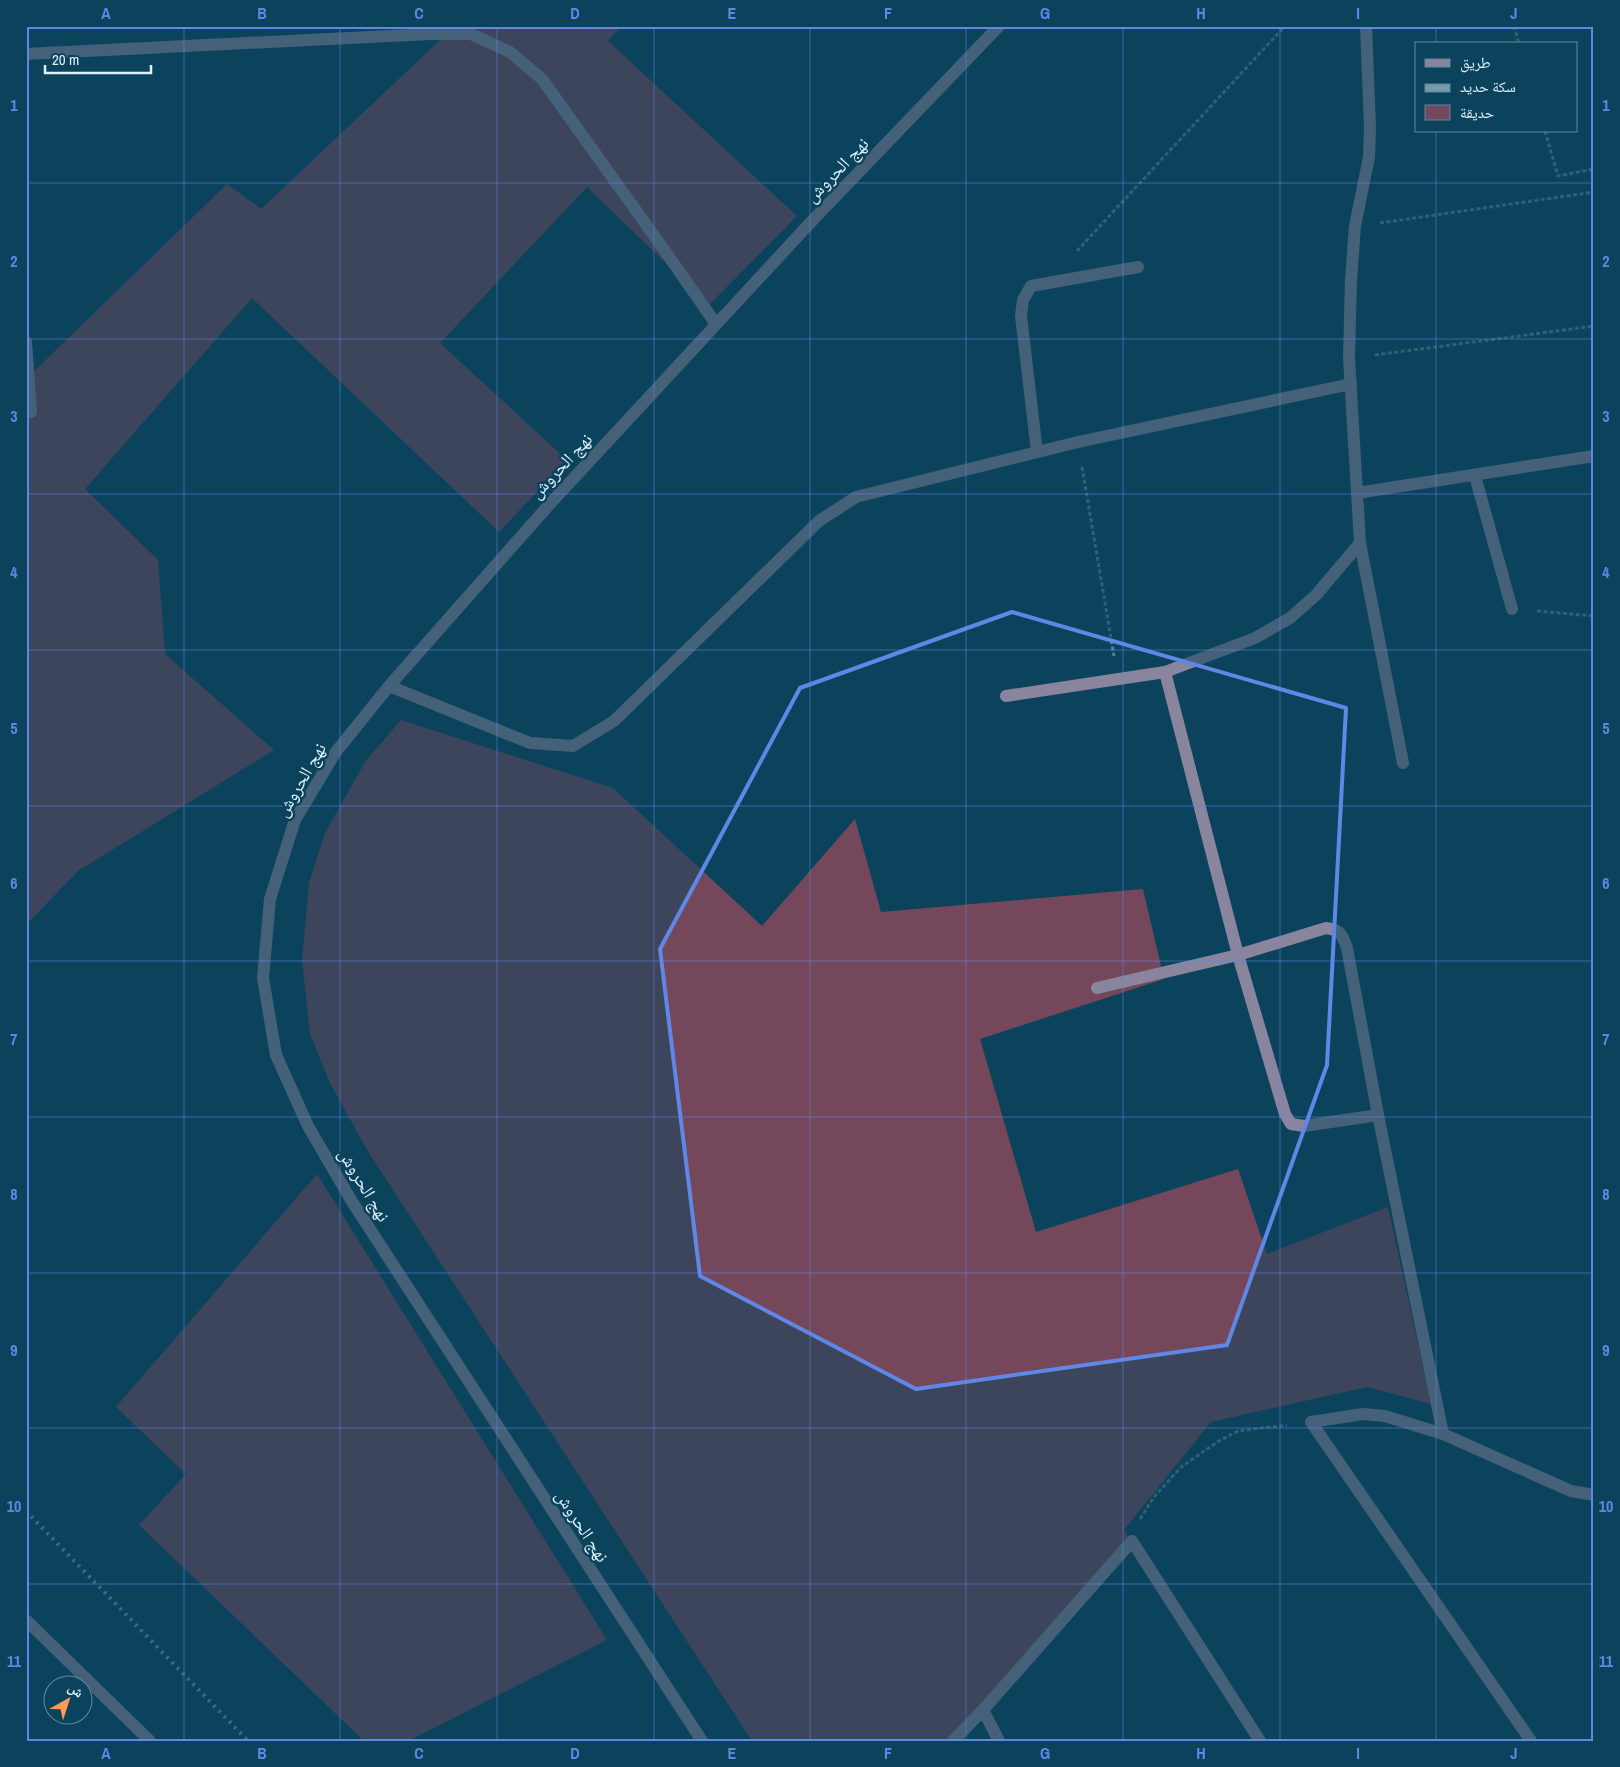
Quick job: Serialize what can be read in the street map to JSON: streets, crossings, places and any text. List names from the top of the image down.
{
  "streets": {
    "street": ["نهج الحروش"]
  },
  "legend": ["طريق", "سكة حديد", "حديقة"],
  "scale_bar": "20 m",
  "north": "top right",
  "grid": {
    "columns": [
      "A",
      "B",
      "C",
      "D",
      "E",
      "F",
      "G",
      "H",
      "I",
      "J"
    ],
    "rows": [
      "1",
      "2",
      "3",
      "4",
      "5",
      "6",
      "7",
      "8",
      "9",
      "10",
      "11"
    ]
  }
}
